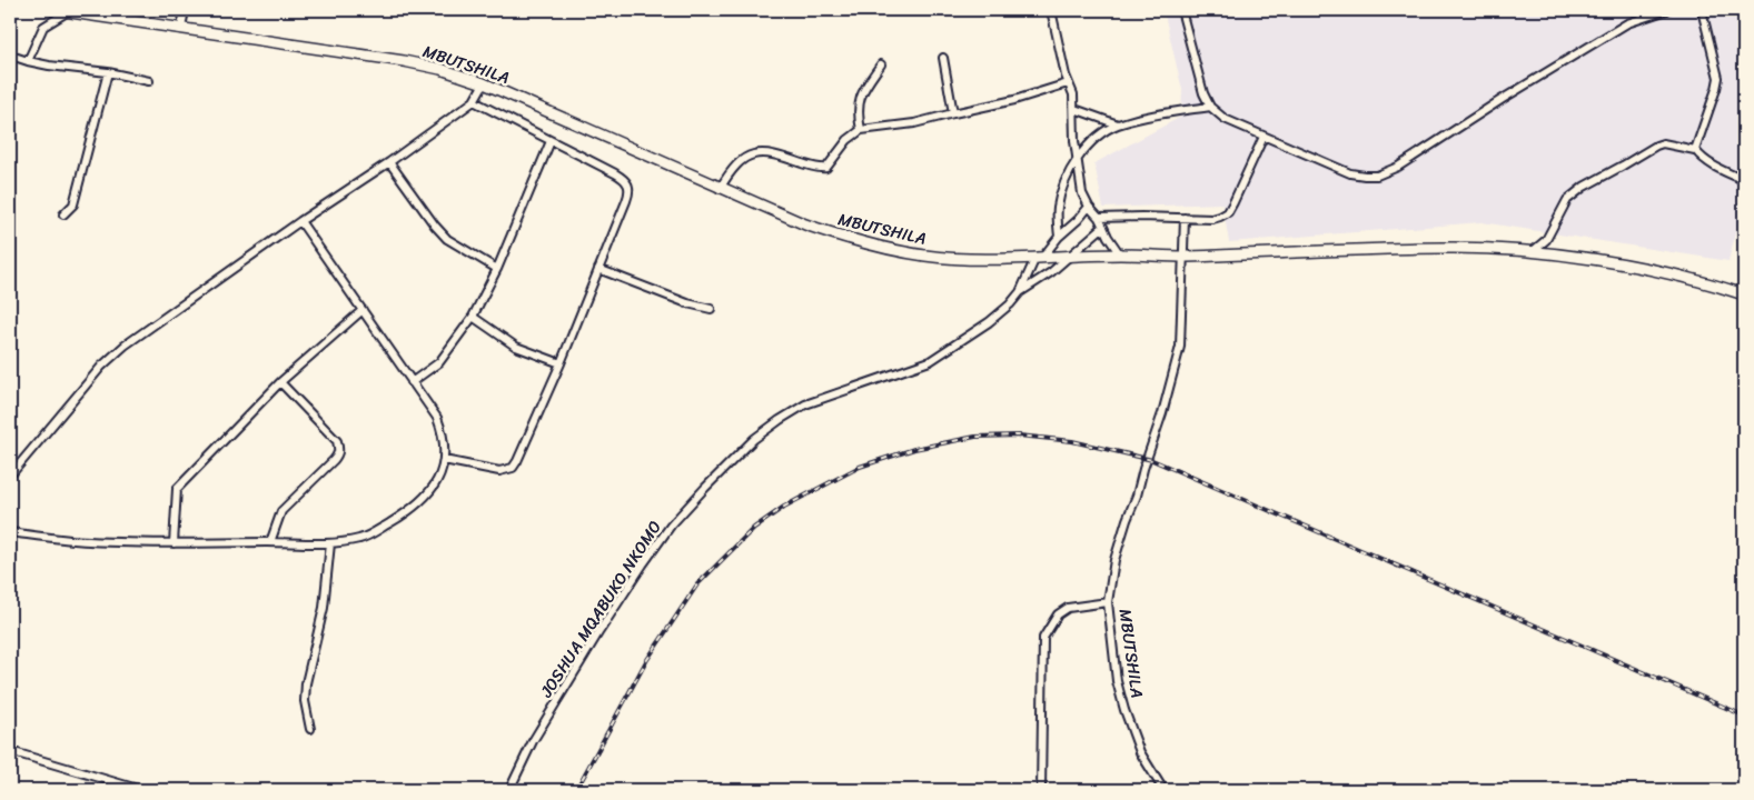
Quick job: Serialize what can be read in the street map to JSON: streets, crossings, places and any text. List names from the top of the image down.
{
  "streets": {
    "street": ["MBUTSHILA", "JOSHUA MQABUKO NKOMO"]
  }
}
